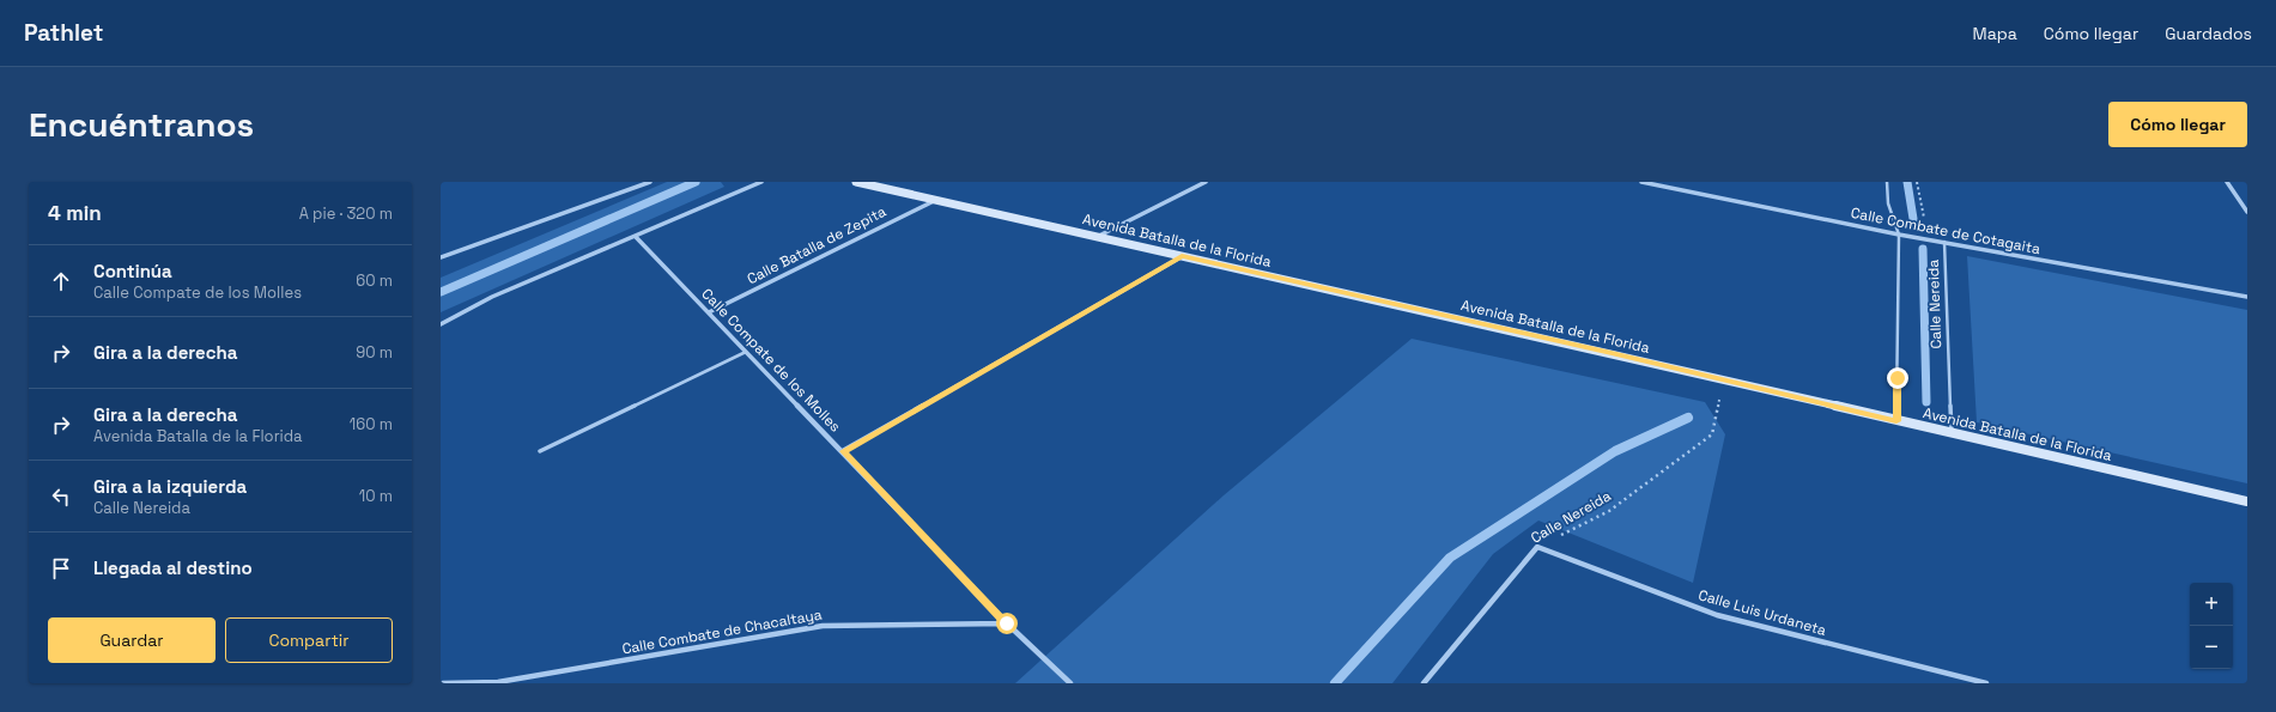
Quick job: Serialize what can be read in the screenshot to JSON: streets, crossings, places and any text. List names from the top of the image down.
{
  "streets": {
    "street": [
      "Calle Combate de Cotagaita",
      "Avenida Batalla de la Florida",
      "Calle Batalla de Zepita",
      "Calle Nereida",
      "Calle Compate de los Molles",
      "Calle Luis Urdaneta",
      "Calle Combate de Chacaltaya"
    ]
  },
  "crossings": [
    ["Calle Combate de Cotagaita", "Calle Nereida"],
    ["Avenida Batalla de la Florida", "Calle Batalla de Zepita"],
    ["Avenida Batalla de la Florida", "Calle Nereida"],
    ["Calle Batalla de Zepita", "Calle Compate de los Molles"],
    ["Calle Nereida", "Calle Luis Urdaneta"],
    ["Calle Compate de los Molles", "Calle Combate de Chacaltaya"]
  ],
  "page": {
    "header": "Pathlet",
    "nav": ["Mapa", "Cómo llegar", "Guardados"],
    "buttons": [
      "Cómo llegar",
      ["Guardar", "Compartir"]
    ],
    "title": "Encuéntranos",
    "heading": ["4 min", "A pie · 320 m"],
    "list": [
      ["Continúa", "Calle Compate de los Molles", "60 m"],
      ["Gira a la derecha", "90 m"],
      ["Gira a la derecha", "Avenida Batalla de la Florida", "160 m"],
      ["Gira a la izquierda", "Calle Nereida", "10 m"],
      "Llegada al destino"
    ],
    "map_buttons": ["+", "−"]
  }
}
